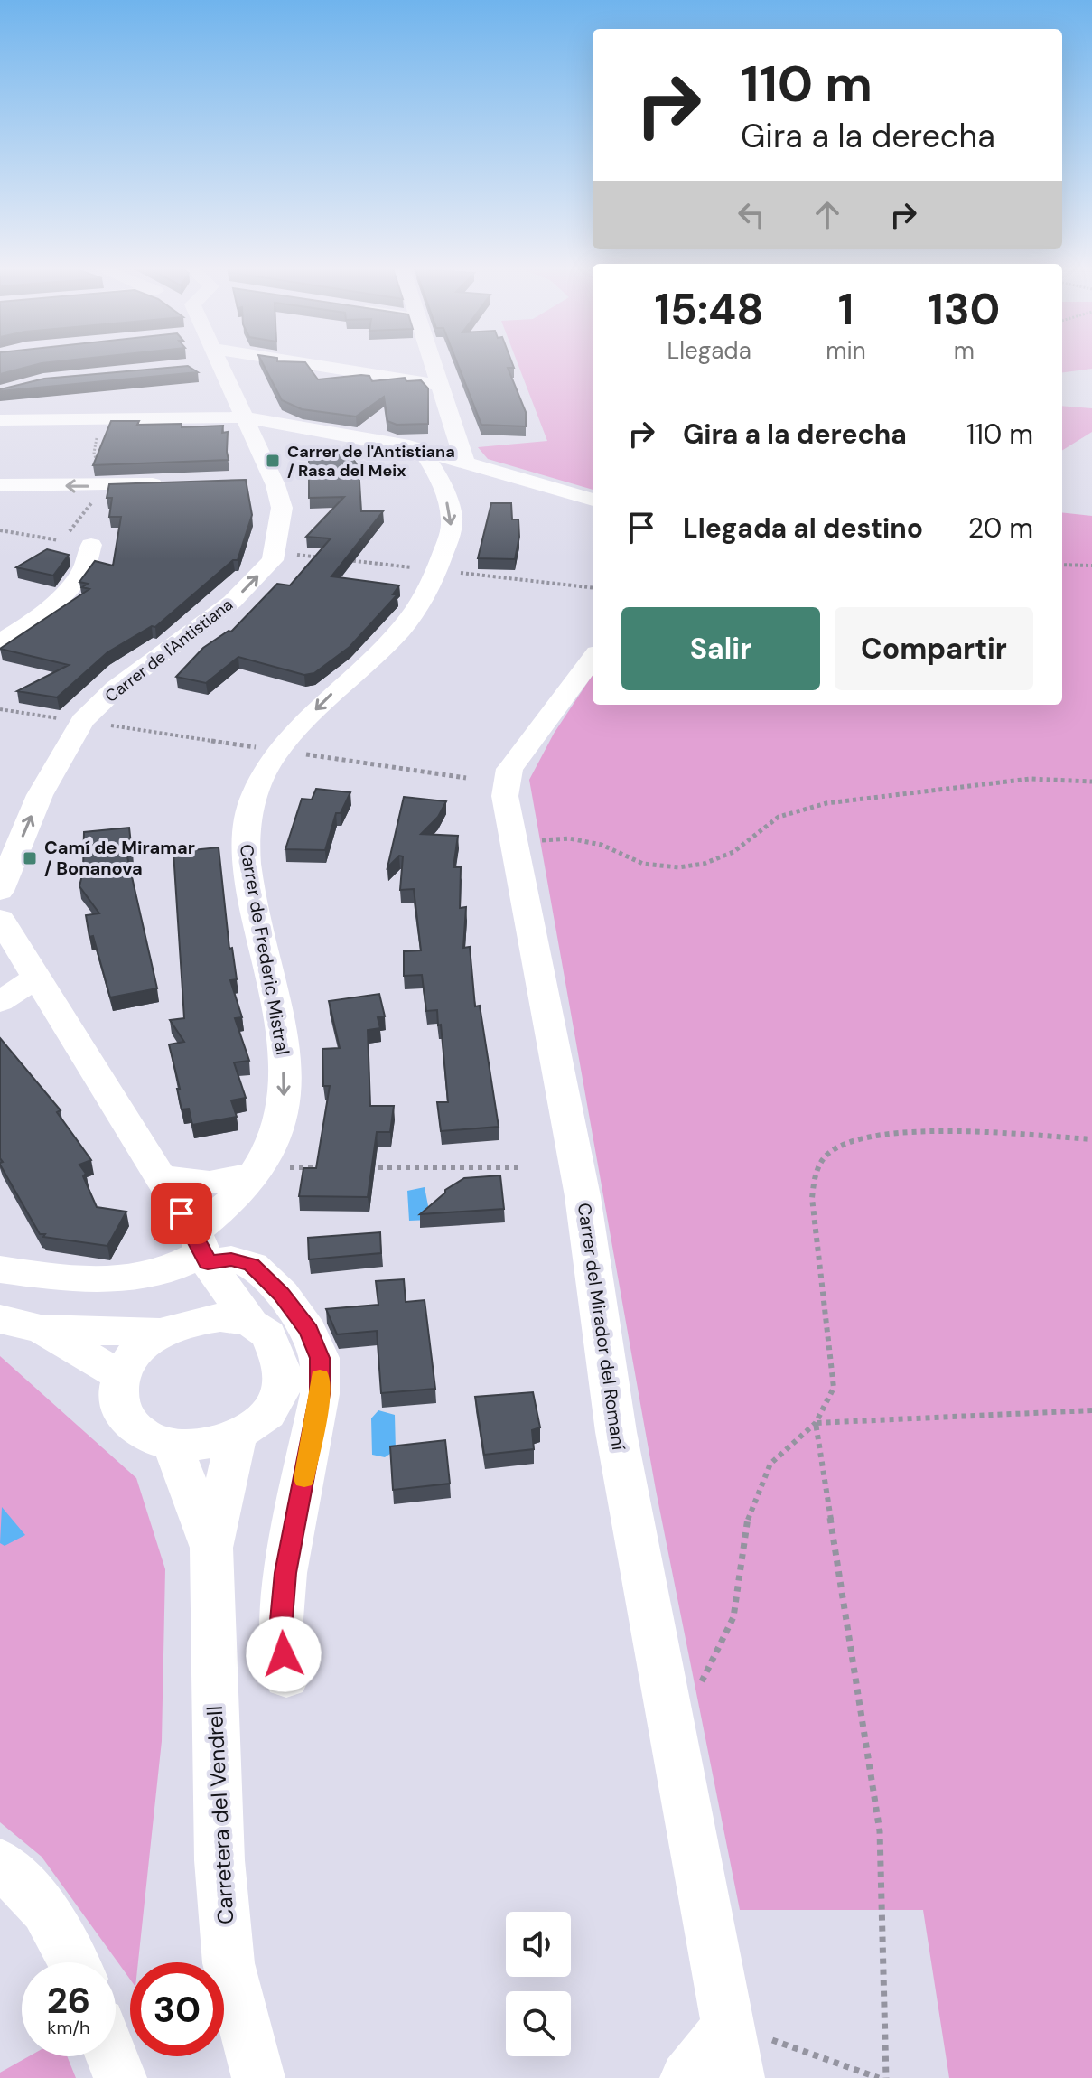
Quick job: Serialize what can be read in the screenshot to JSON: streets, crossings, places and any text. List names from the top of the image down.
{
  "streets": {
    "street": [
      "Carrer de l'Antistiana",
      "Carrer de Frederic Mistral",
      "Carrer del Mirador del Romaní",
      "Carretera del Vendrell"
    ]
  },
  "one_way": ["Carrer de l'Antistiana", "Carrer de Frederic Mistral"],
  "places": {
    "transit": ["Carrer de l'Antistiana / Rasa del Meix", "Camí de Miramar / Bonanova"]
  },
  "page": {
    "turn": ["110 m", "Gira a la derecha"],
    "eta": [
      "15:48",
      "Llegada",
      "1",
      "min",
      "130",
      "m"
    ],
    "list": [
      {
        "name": "Gira a la derecha",
        "value": "110 m"
      },
      {
        "name": "Llegada al destino",
        "value": "20 m"
      }
    ],
    "buttons": ["Salir", "Compartir"],
    "speed": "26 km/h",
    "limit": "30"
  }
}
